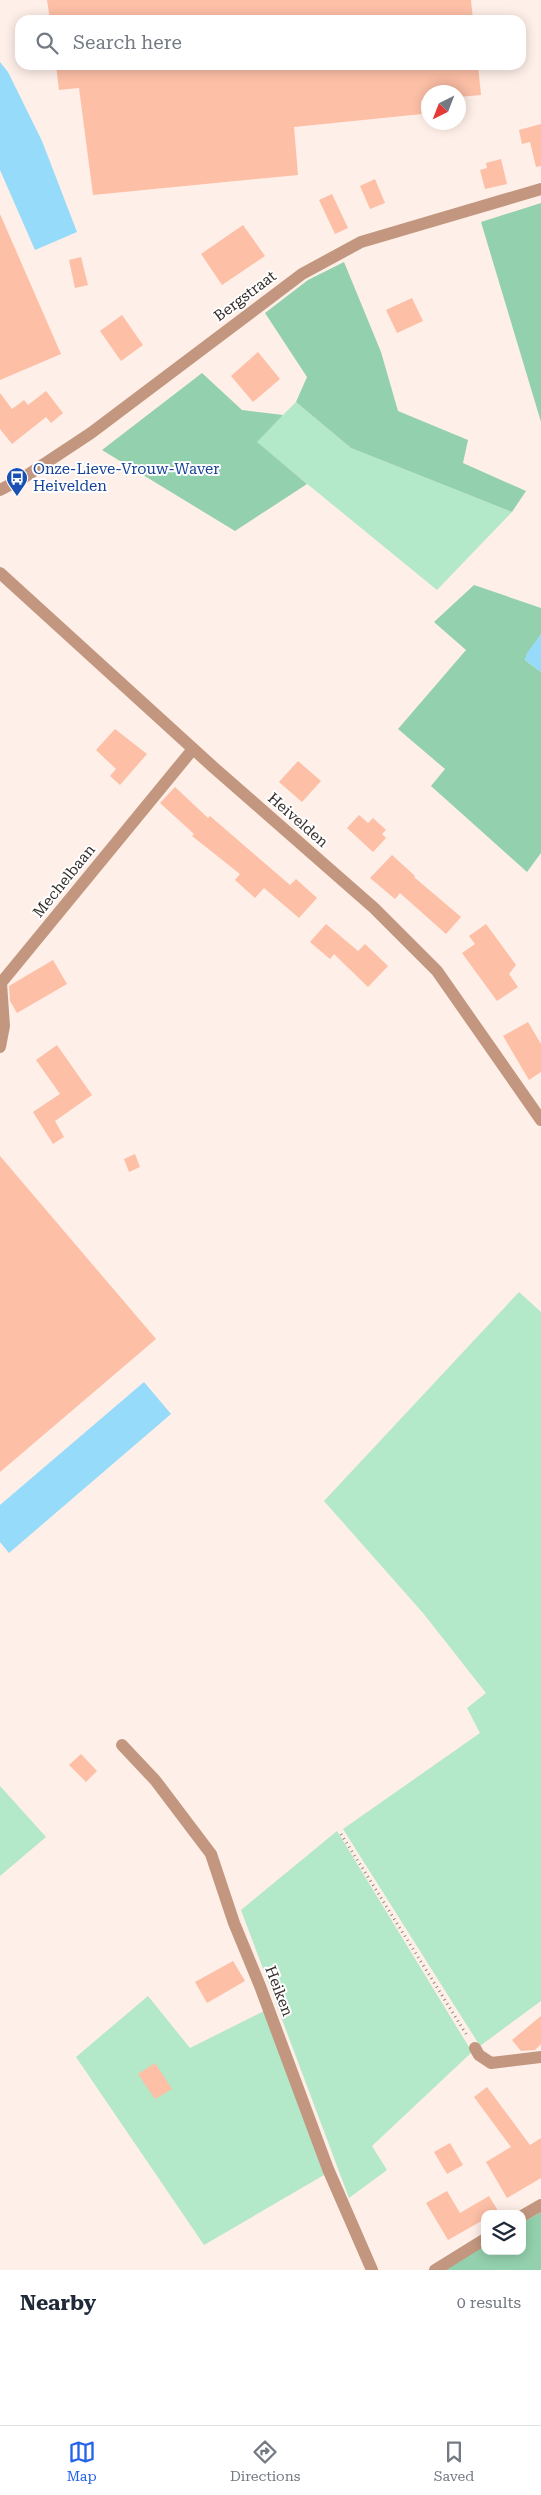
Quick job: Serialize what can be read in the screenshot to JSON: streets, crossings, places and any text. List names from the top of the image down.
{
  "streets": {
    "street": [
      "Bergstraat",
      "Heivelden",
      "Mechelbaan",
      "Heiken"
    ]
  },
  "crossings": [
    ["Heivelden", "Mechelbaan"]
  ],
  "places": {
    "bus stop": ["Onze-Lieve-Vrouw-Waver Heivelden"]
  },
  "north": "bottom left",
  "page": {
    "search": "Search here",
    "heading": ["Nearby", "0 results"],
    "nav": ["Map", "Directions", "Saved"]
  }
}
